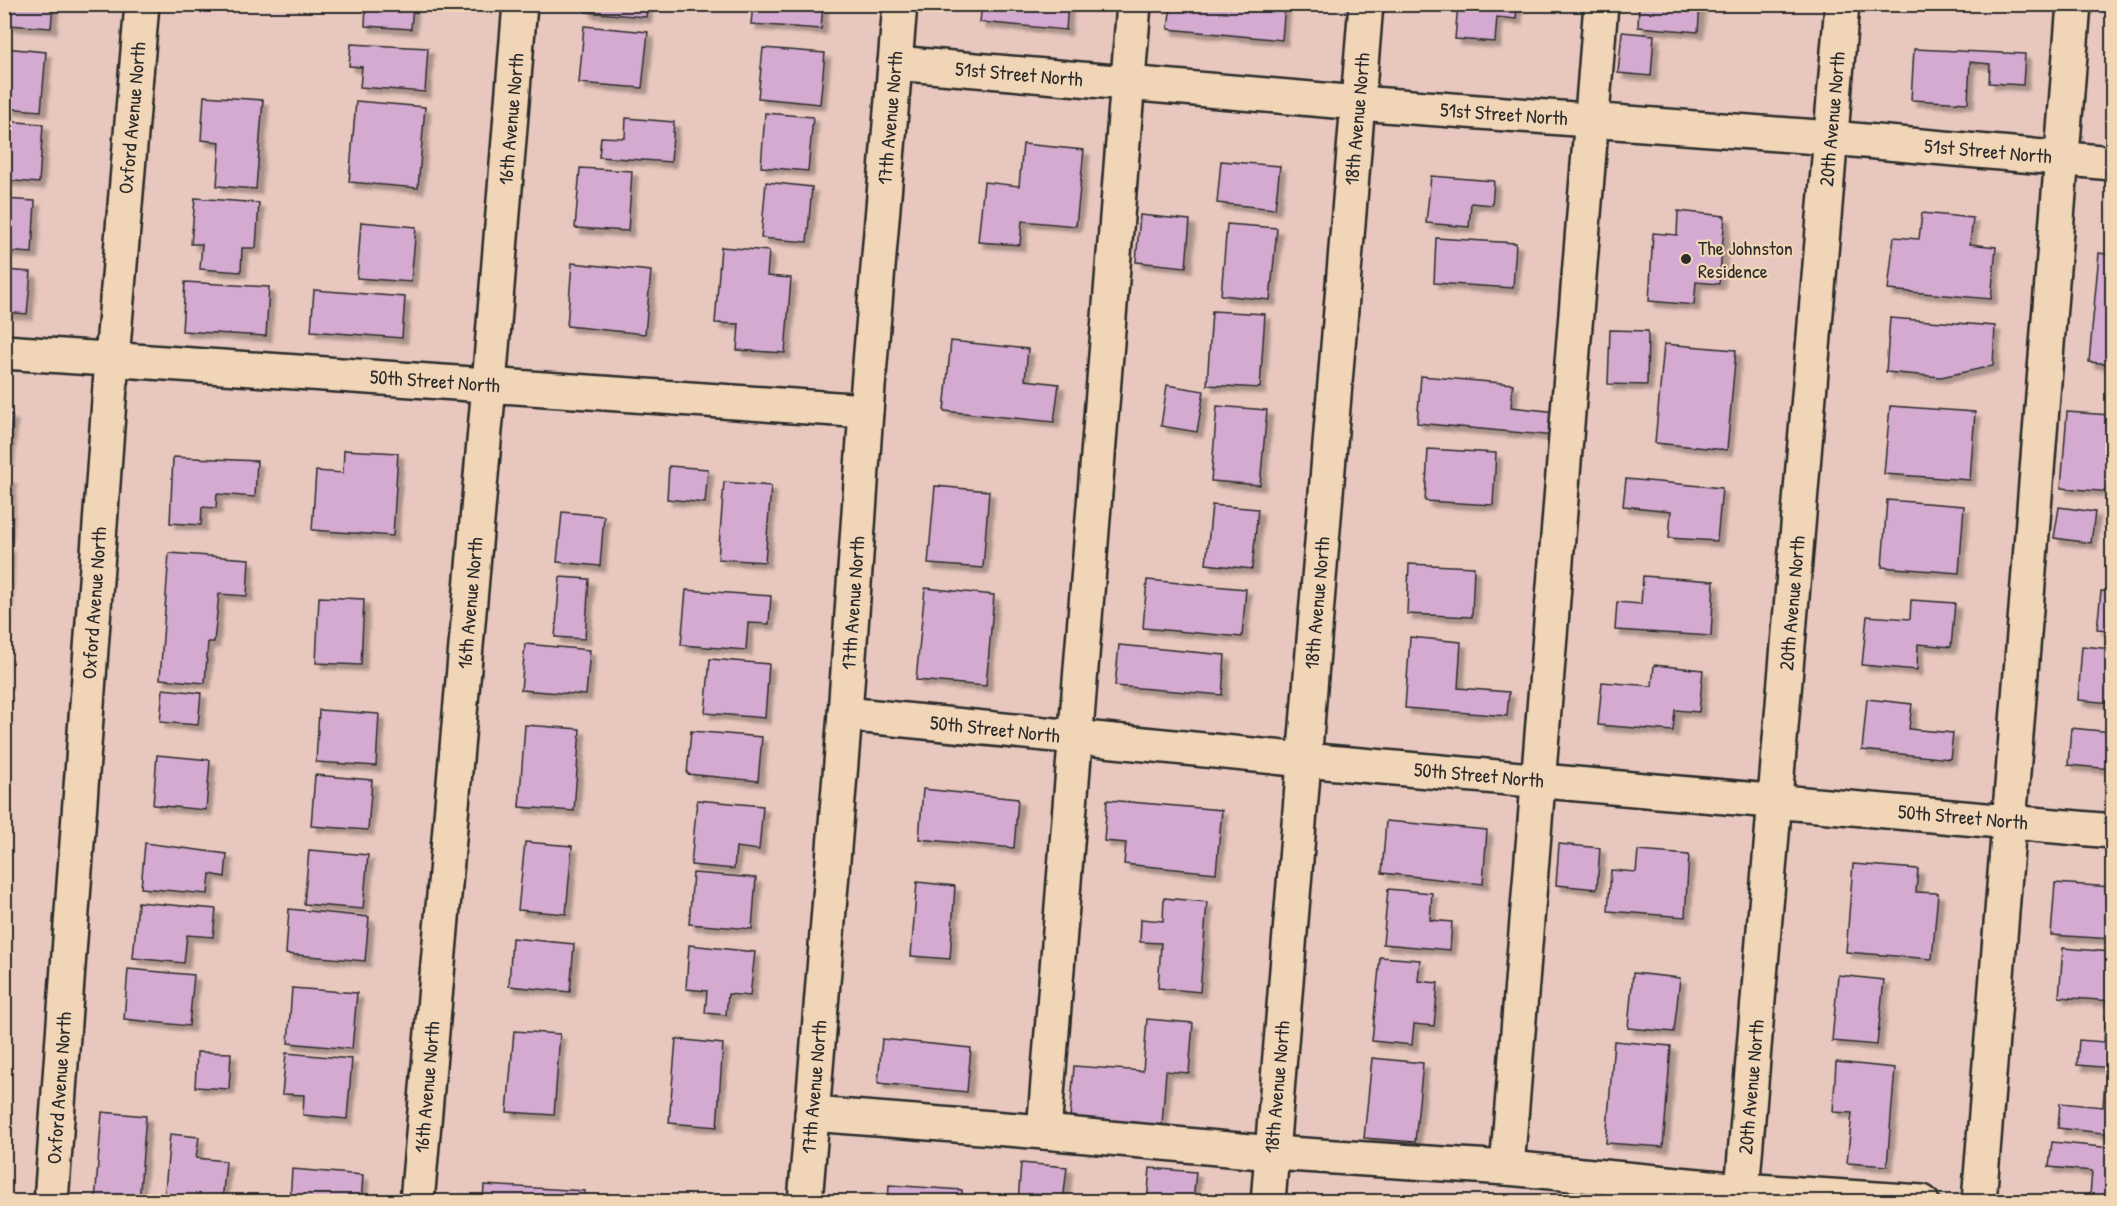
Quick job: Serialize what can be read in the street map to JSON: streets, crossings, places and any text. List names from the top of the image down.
{
  "streets": {
    "street": [
      "51st Street North",
      "Oxford Avenue North",
      "17th Avenue North",
      "16th Avenue North",
      "18th Avenue North",
      "20th Avenue North",
      "50th Street North"
    ]
  },
  "crossings": [
    ["51st Street North", "17th Avenue North"],
    ["51st Street North", "18th Avenue North"],
    ["51st Street North", "20th Avenue North"],
    ["Oxford Avenue North", "50th Street North"],
    ["17th Avenue North", "50th Street North"],
    ["16th Avenue North", "50th Street North"],
    ["18th Avenue North", "50th Street North"],
    ["20th Avenue North", "50th Street North"]
  ],
  "places": ["The Johnston Residence"]
}
